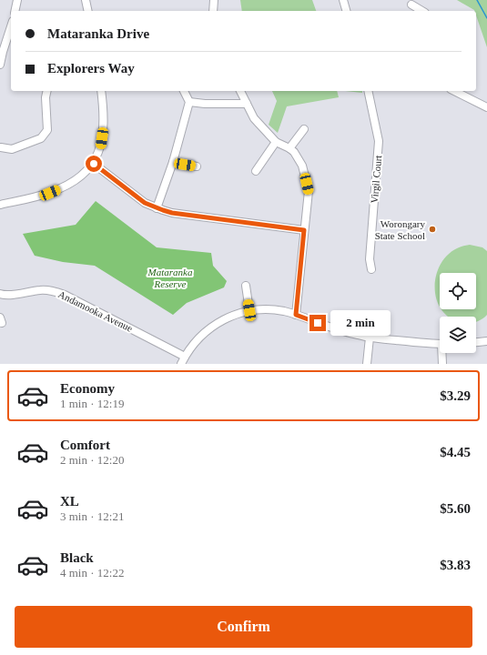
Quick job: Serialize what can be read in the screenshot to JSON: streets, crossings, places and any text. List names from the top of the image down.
{
  "streets": {
    "street": ["Virgil Court", "Andamooka Avenue"]
  },
  "parks": ["Mataranka Reserve"],
  "places": ["Worongary State School"],
  "page": {
    "banner": ["Mataranka Drive", "Explorers Way"],
    "bubble": "2 min",
    "list": [
      {
        "name": "Economy",
        "note": "1 min · 12:19",
        "value": "$3.29"
      },
      {
        "name": "Comfort",
        "note": "2 min · 12:20",
        "value": "$4.45"
      },
      {
        "name": "XL",
        "note": "3 min · 12:21",
        "value": "$5.60"
      },
      {
        "name": "Black",
        "note": "4 min · 12:22",
        "value": "$3.83"
      }
    ],
    "buttons": "Confirm"
  }
}
